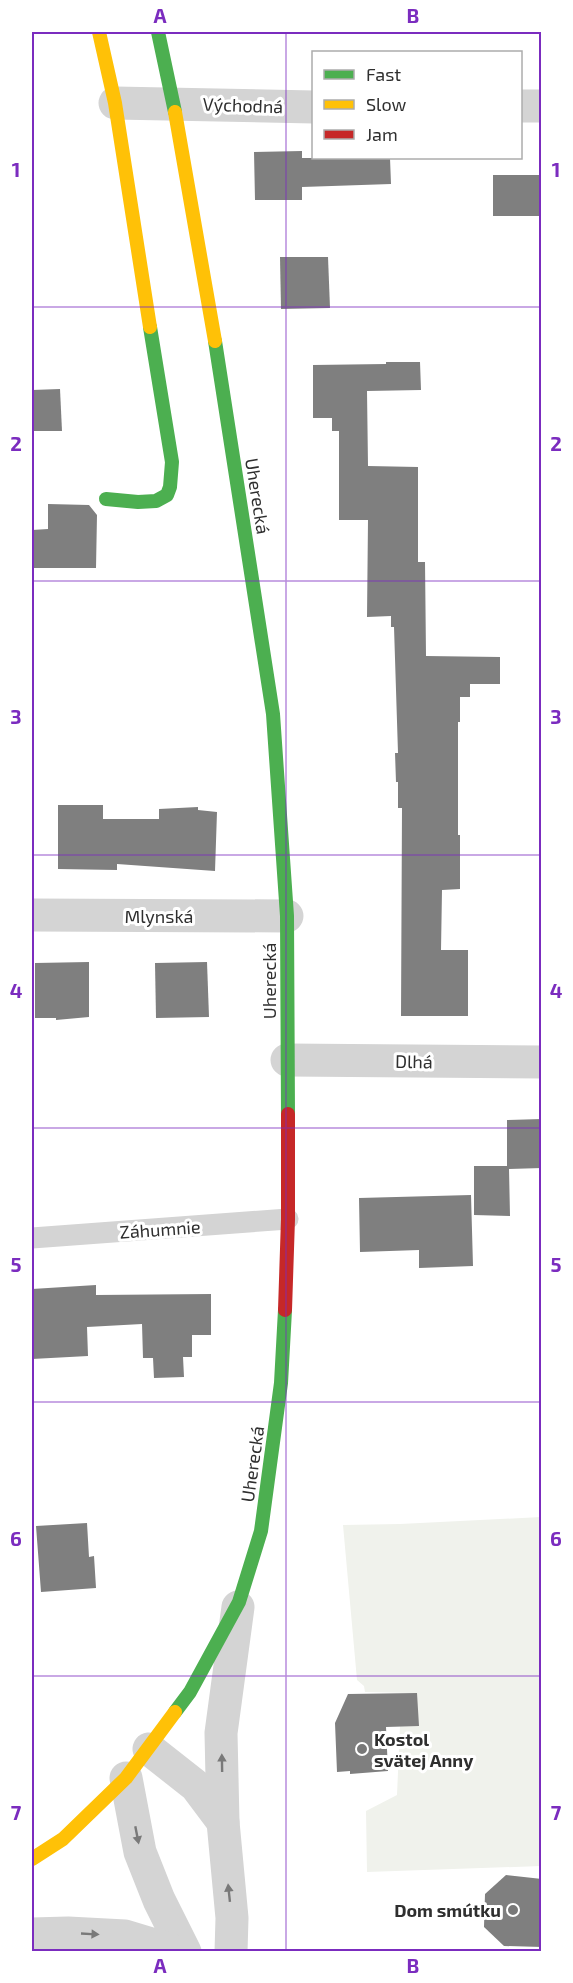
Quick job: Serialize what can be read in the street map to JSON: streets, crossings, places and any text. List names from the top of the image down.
{
  "streets": {
    "main road": ["Uherecká"],
    "street": ["Východná", "Mlynská", "Dlhá"],
    "lane": ["Záhumnie"]
  },
  "crossings": [
    ["Východná", "Uherecká"],
    ["Uherecká", "Mlynská"],
    ["Uherecká", "Dlhá"],
    ["Uherecká", "Záhumnie"]
  ],
  "places": ["Kostol svätej Anny", "Dom smútku"],
  "legend": ["Fast", "Slow", "Jam"],
  "grid": {
    "columns": ["A", "B"],
    "rows": [
      "1",
      "2",
      "3",
      "4",
      "5",
      "6",
      "7"
    ]
  }
}
